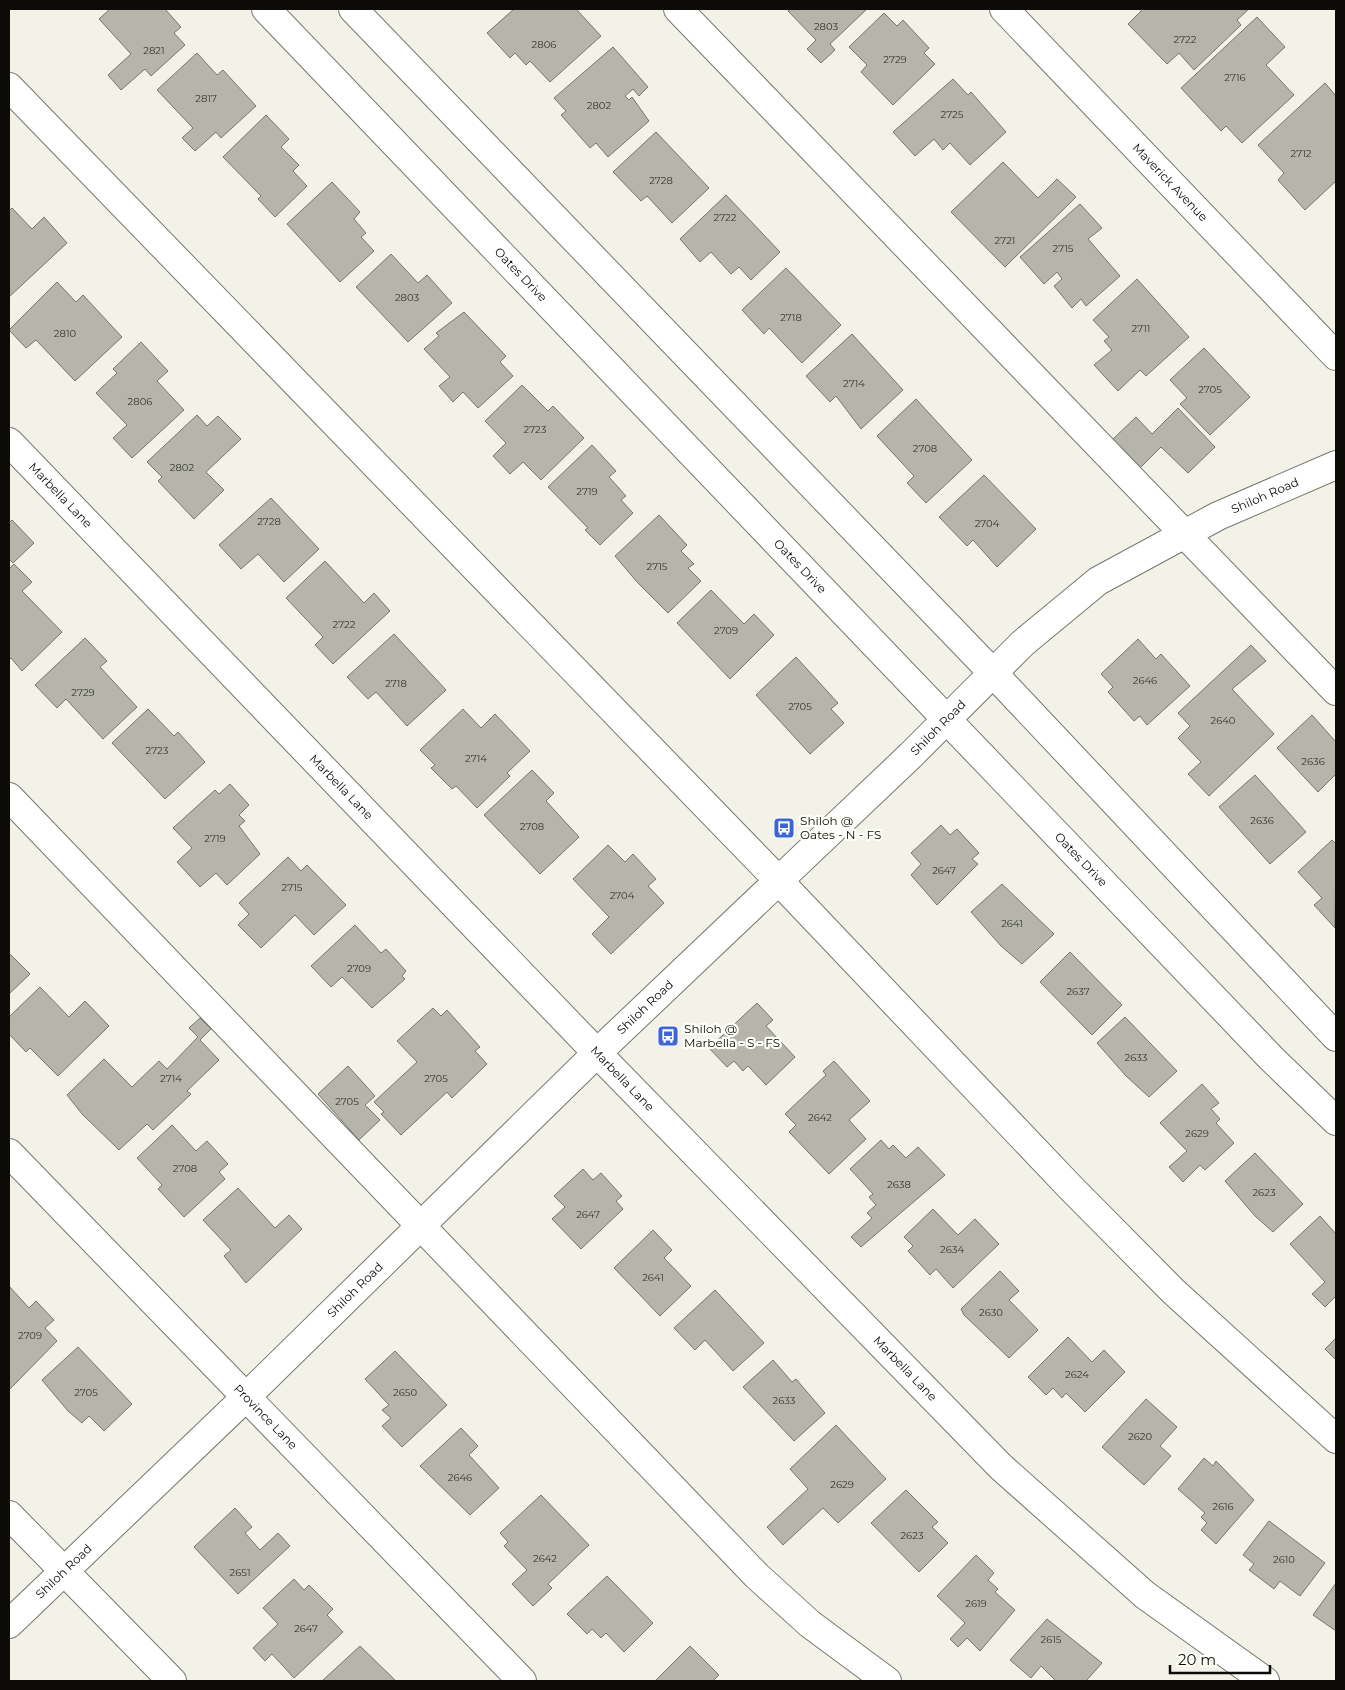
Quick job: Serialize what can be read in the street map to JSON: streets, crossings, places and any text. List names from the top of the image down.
{
  "streets": {
    "street": [
      "Maverick Avenue",
      "Oates Drive",
      "Marbella Lane",
      "Shiloh Road",
      "Province Lane"
    ]
  },
  "crossings": [
    ["Oates Drive", "Shiloh Road"],
    ["Marbella Lane", "Shiloh Road"],
    ["Shiloh Road", "Province Lane"]
  ],
  "places": {
    "bus stop": ["Shiloh @ Oates - N - FS", "Shiloh @ Marbella - S - FS"]
  },
  "house_numbers": [
    "2803",
    "2722",
    "2806",
    "2821",
    "2729",
    "2716",
    "2817",
    "2802",
    "2725",
    "2712",
    "2728",
    "2722",
    "2721",
    "2715",
    "2803",
    "2718",
    "2711",
    "2810",
    "2714",
    "2705",
    "2806",
    "2723",
    "2708",
    "2802",
    "2719",
    "2728",
    "2704",
    "2715",
    "2722",
    "2709",
    "2646",
    "2718",
    "2729",
    "2705",
    "2640",
    "2723",
    "2714",
    "2636",
    "2636",
    "2708",
    "2719",
    "2647",
    "2715",
    "2704",
    "2641",
    "2709",
    "2637",
    "2633",
    "2714",
    "2705",
    "2705",
    "2642",
    "2629",
    "2708",
    "2638",
    "2623",
    "2647",
    "2634",
    "2641",
    "2630",
    "2709",
    "2624",
    "2705",
    "2650",
    "2633",
    "2620",
    "2646",
    "2629",
    "2616",
    "2623",
    "2642",
    "2610",
    "2651",
    "2619",
    "2647",
    "2615"
  ],
  "scale_bar": "20 m"
}
